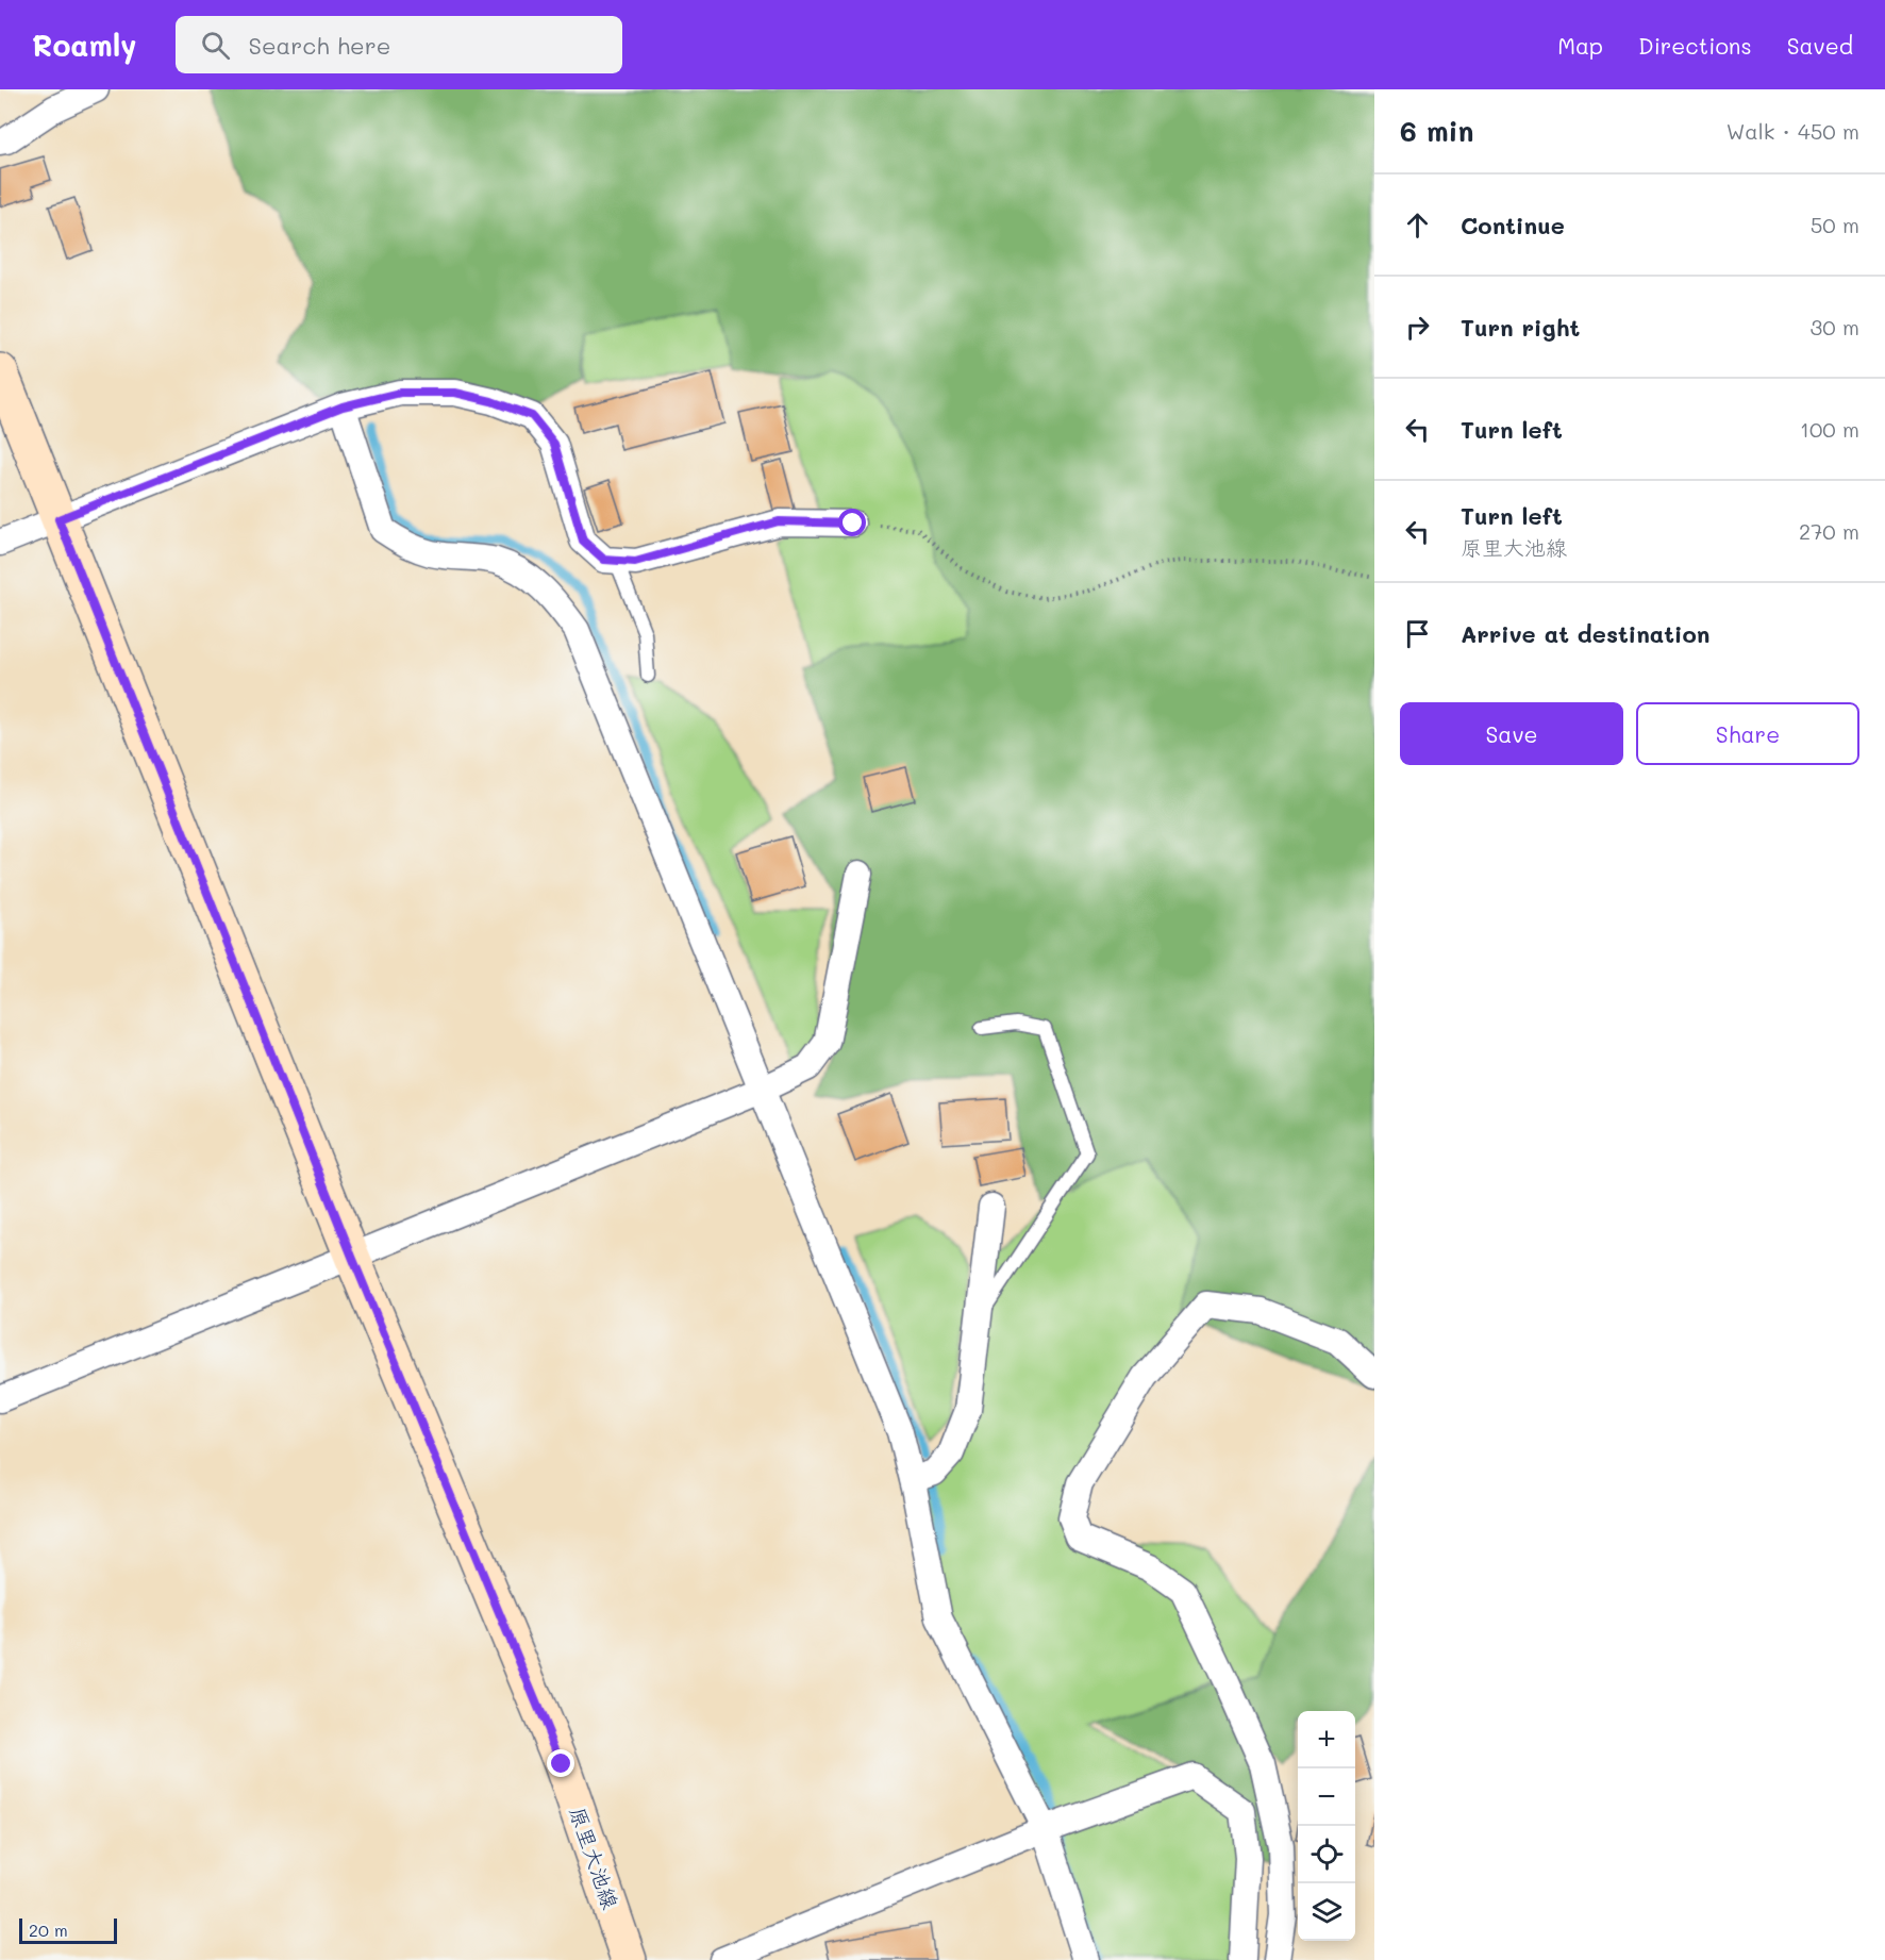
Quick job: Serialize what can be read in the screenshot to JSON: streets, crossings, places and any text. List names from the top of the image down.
{
  "streets": {
    "main road": ["原里大池線"]
  },
  "scale_bar": "20 m",
  "page": {
    "header": "Roamly",
    "search": "Search here",
    "nav": ["Map", "Directions", "Saved"],
    "heading": ["6 min", "Walk · 450 m"],
    "list": [
      ["Continue", "50 m"],
      ["Turn right", "30 m"],
      ["Turn left", "100 m"],
      ["Turn left", "原里大池線", "270 m"],
      "Arrive at destination"
    ],
    "buttons": ["Save", "Share"],
    "map_buttons": ["+", "−"],
    "scale": "20 m"
  }
}
